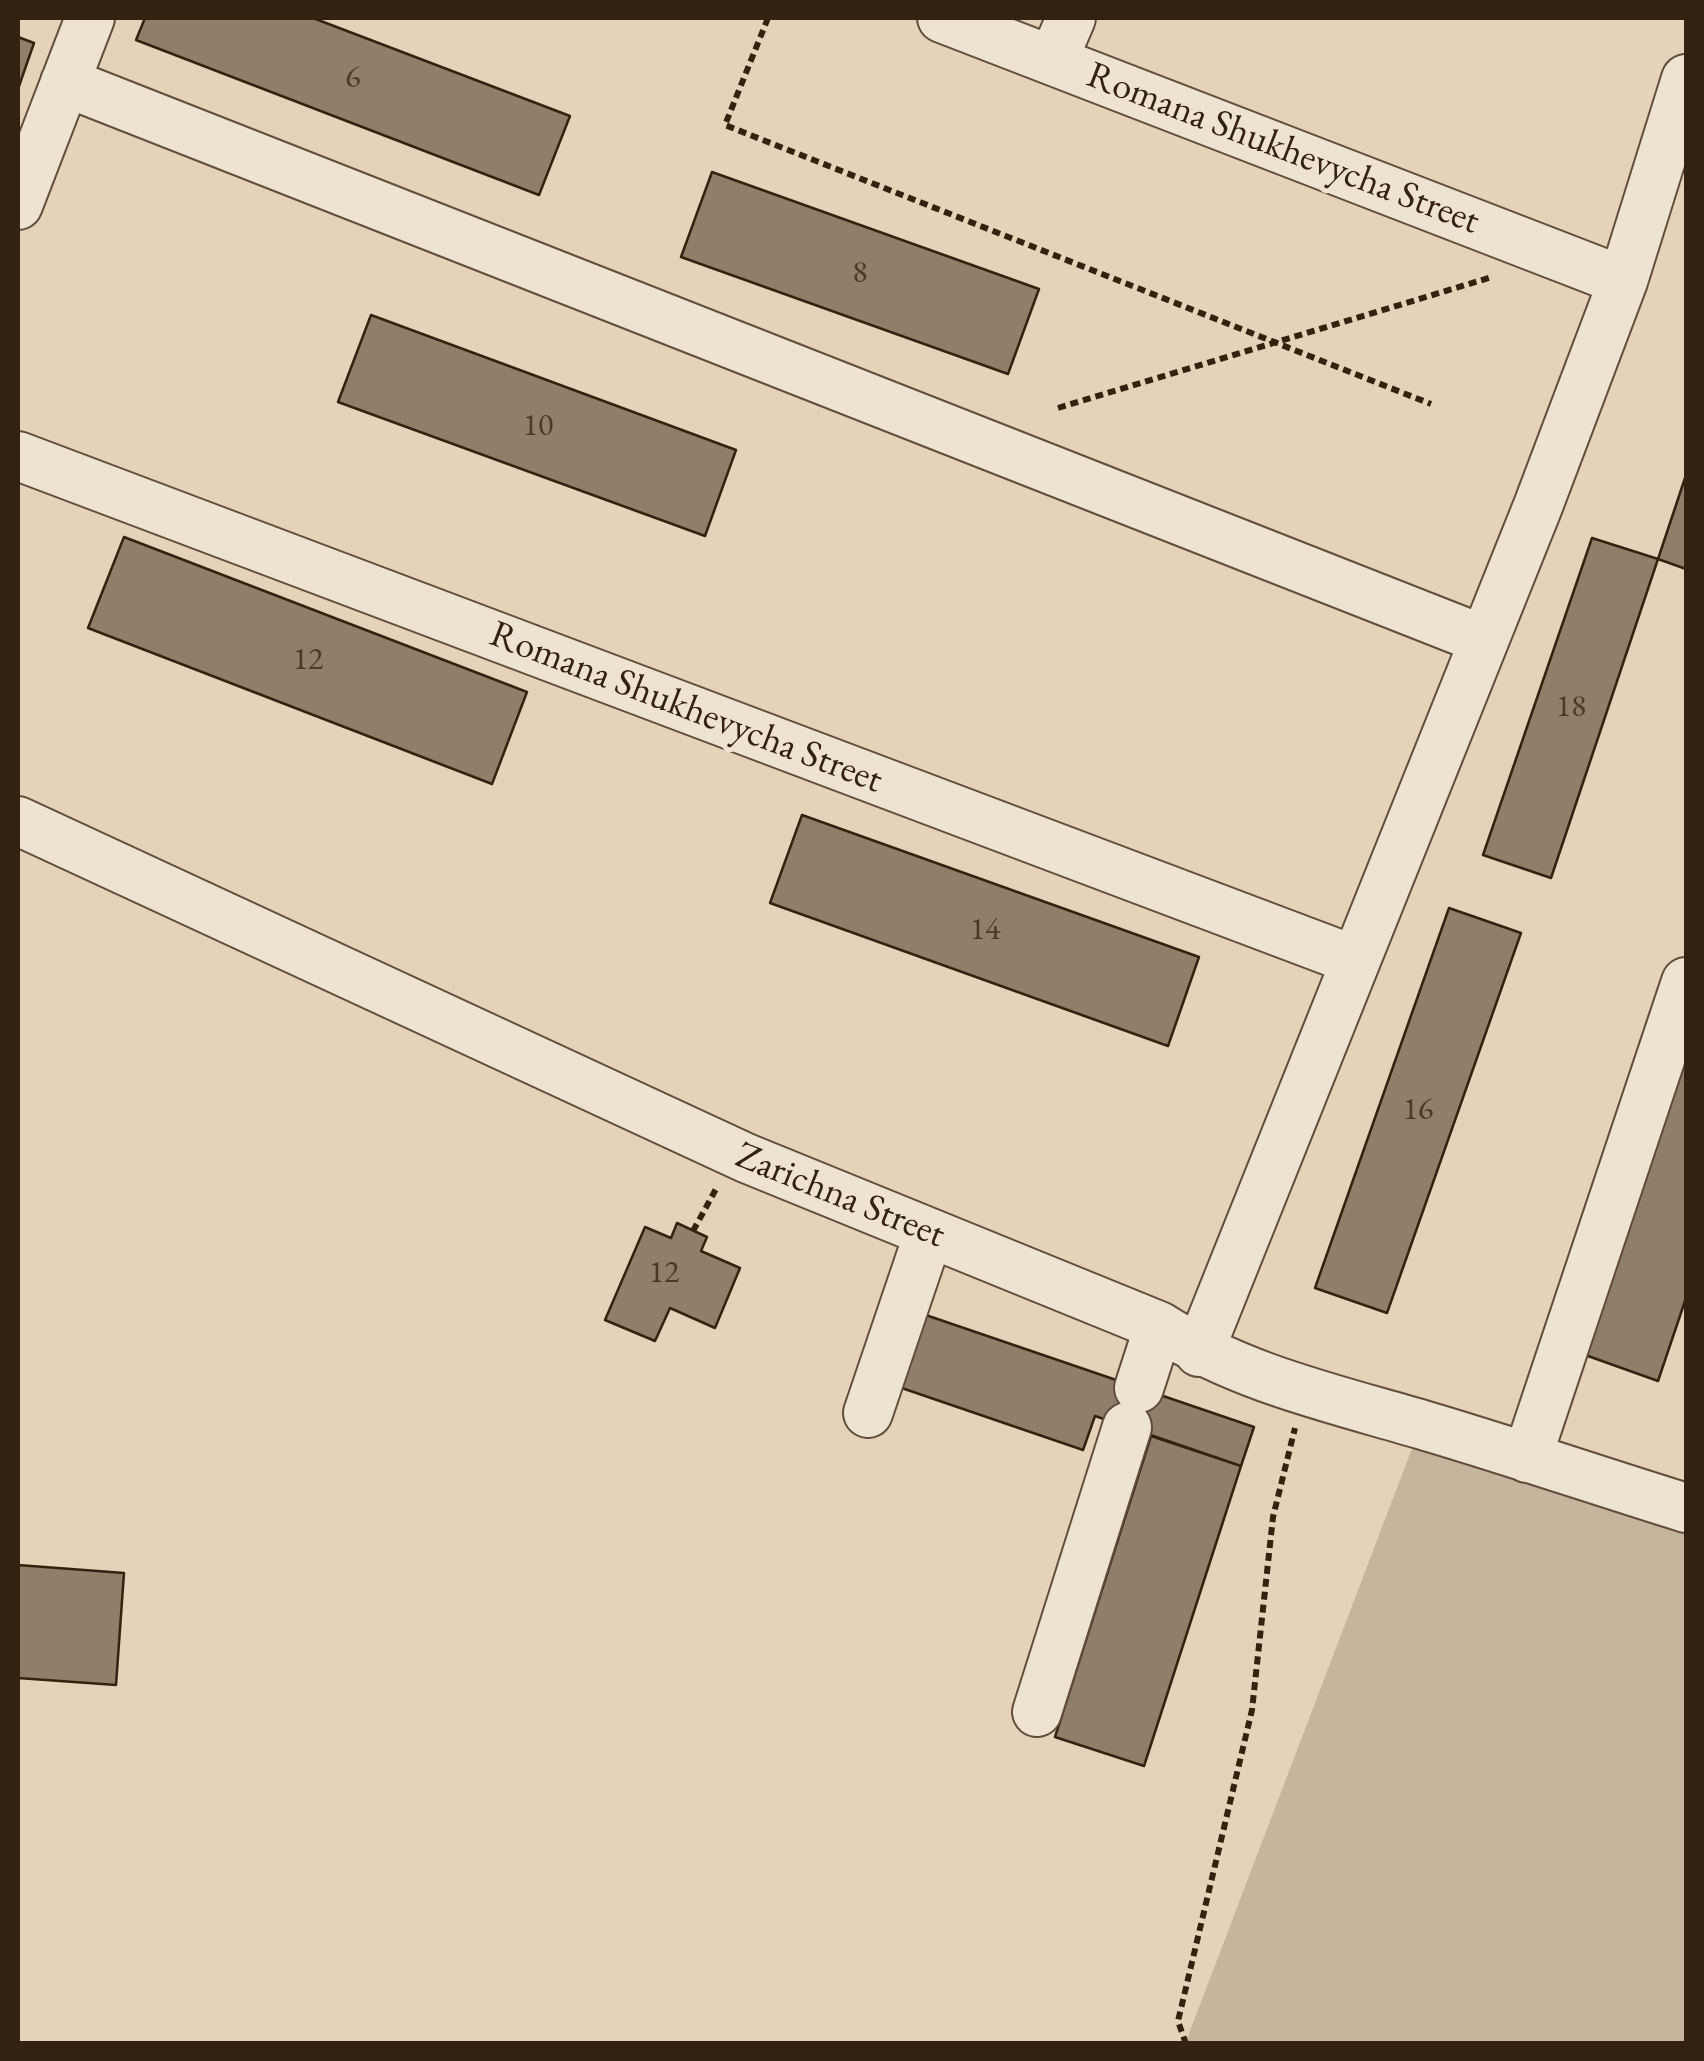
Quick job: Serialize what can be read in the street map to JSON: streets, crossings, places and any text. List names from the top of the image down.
{
  "streets": {
    "street": ["Romana Shukhevycha Street", "Zarichna Street"]
  },
  "house_numbers": [
    "6",
    "8",
    "10",
    "12",
    "18",
    "14",
    "16",
    "12"
  ]
}
